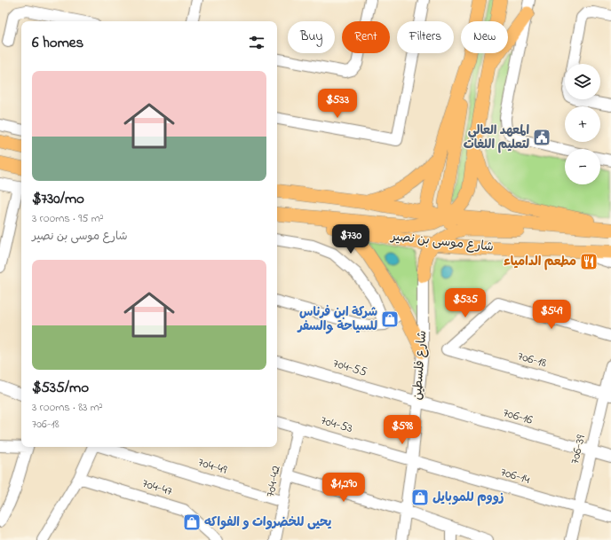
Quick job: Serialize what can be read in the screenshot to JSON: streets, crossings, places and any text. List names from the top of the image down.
{
  "streets": {
    "main road": ["شارع موسى بن نصير"],
    "street": [
      "706-18",
      "شارع فلسطين",
      "704-55",
      "706-16",
      "704-53",
      "706-39",
      "704-49",
      "706-14",
      "704-42",
      "704-47"
    ]
  },
  "crossings": [
    ["شارع موسى بن نصير", "شارع فلسطين"],
    ["706-18", "706-39"],
    ["شارع فلسطين", "704-55"],
    ["شارع فلسطين", "706-16"],
    ["شارع فلسطين", "704-53"],
    ["شارع فلسطين", "706-14"],
    ["704-55", "706-16"],
    ["706-16", "706-39"],
    ["704-53", "706-14"],
    ["704-53", "704-42"],
    ["706-39", "706-14"],
    ["704-49", "704-42"]
  ],
  "places": {
    "public building": ["المعهد العالي لتعليم اللغات"],
    "restaurant": ["مطعم الدامياء"],
    "shop": ["شركة ابن فرناس للسياحة والسفر", "زووم للموبايل", "يحيى للخضروات و الفواكه"]
  },
  "page": {
    "chip": [
      "Buy",
      "Rent",
      "Filters",
      "New"
    ],
    "heading": "6 homes",
    "map_buttons": ["+", "−"],
    "list": [
      {
        "name": "$730/mo",
        "note": "3 rooms · 95 m² · شارع موسى بن نصير"
      },
      {
        "name": "$535/mo",
        "note": "3 rooms · 83 m² · 706-18"
      }
    ],
    "price": [
      "$533",
      "$730",
      "$535",
      "$549",
      "$598",
      "$1,290"
    ]
  }
}
